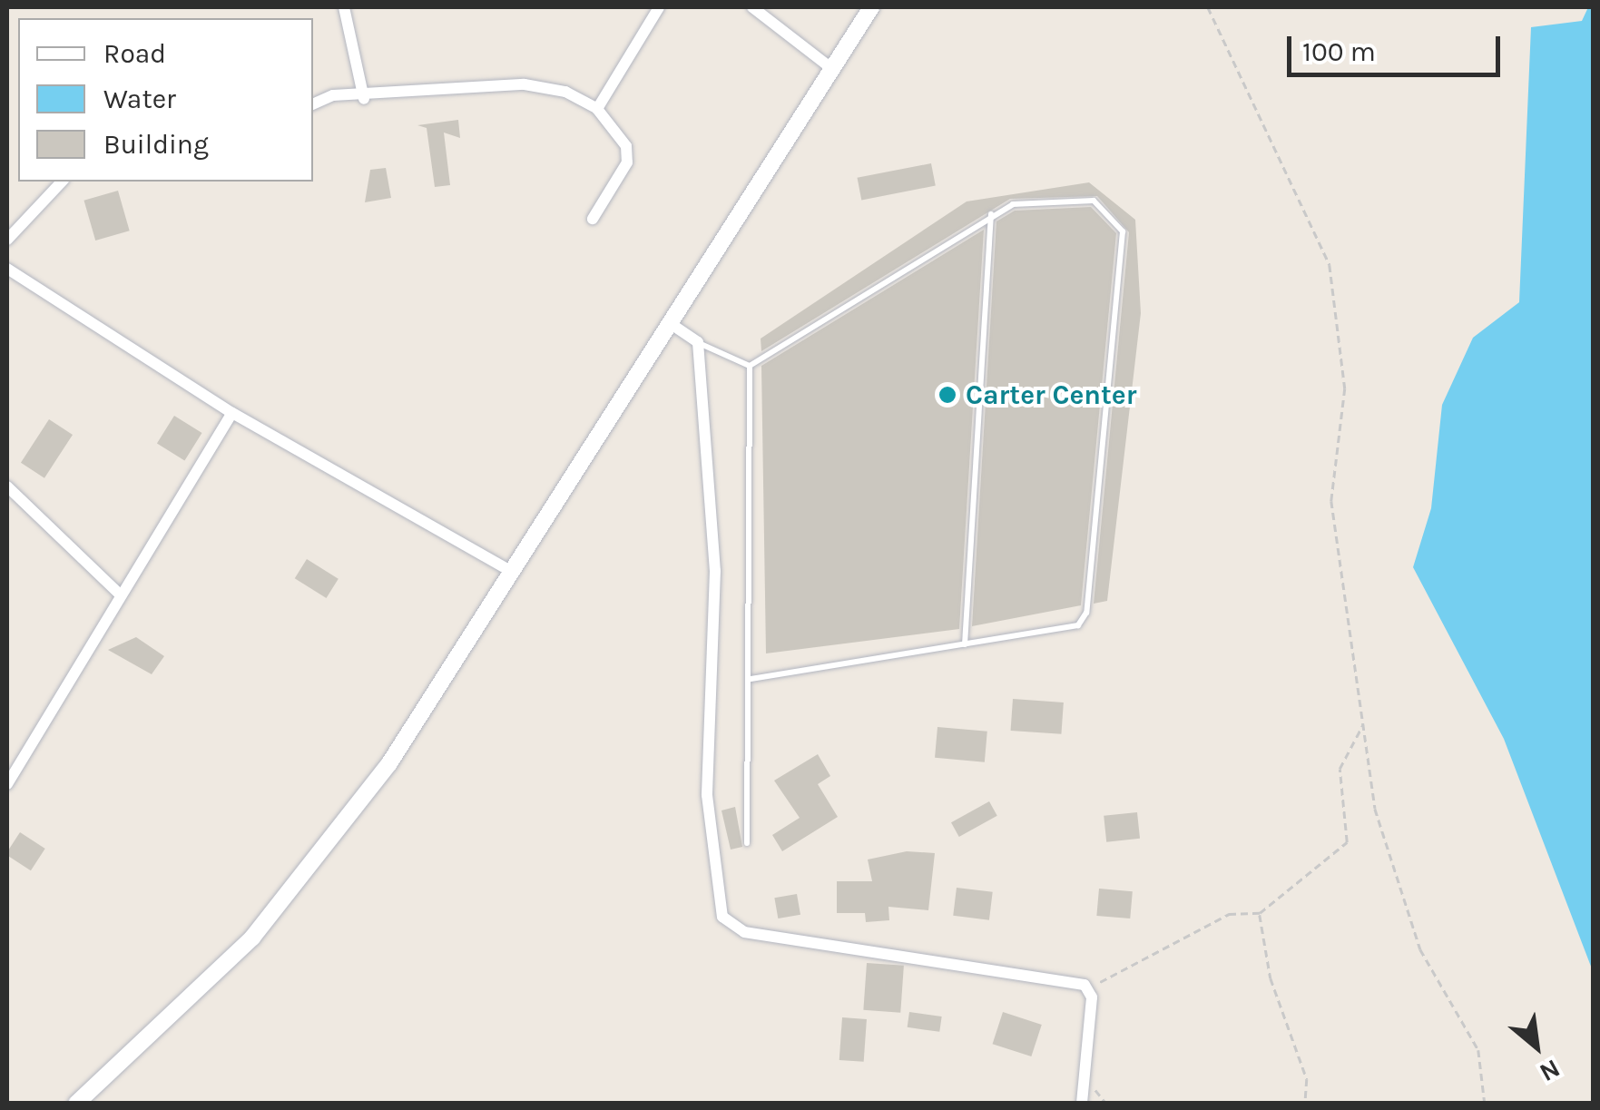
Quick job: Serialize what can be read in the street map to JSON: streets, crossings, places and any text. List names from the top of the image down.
{
  "places": ["Carter Center"],
  "legend": ["Road", "Water", "Building"],
  "scale_bar": "100 m",
  "north": "bottom right"
}
